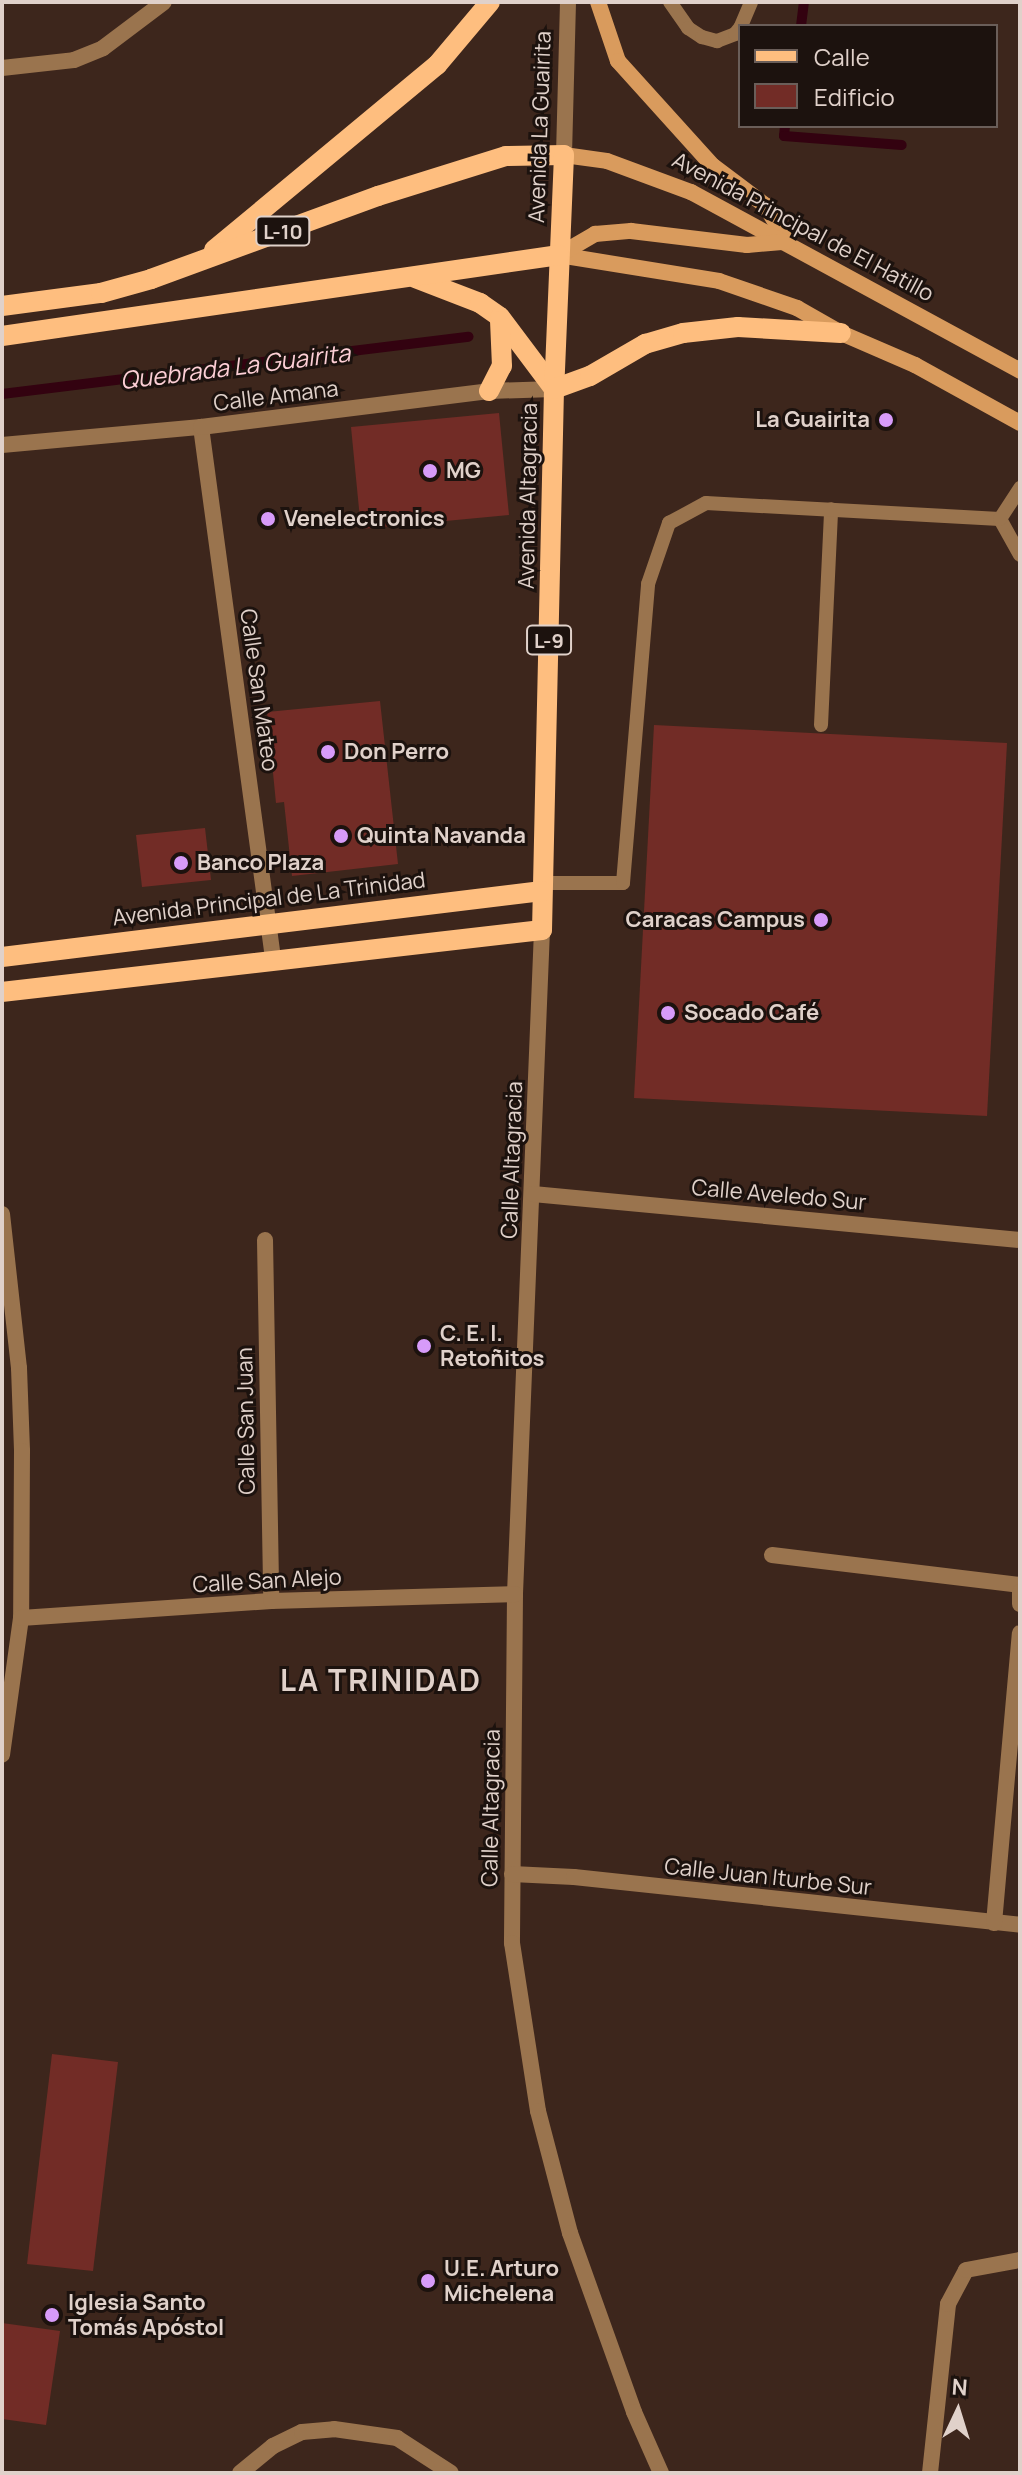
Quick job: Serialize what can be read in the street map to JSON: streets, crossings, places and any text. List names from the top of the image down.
{
  "streets": {
    "main road": [
      "Avenida La Guairita",
      "Avenida Principal de El Hatillo",
      "L-10",
      "Avenida Altagracia",
      "L-9",
      "Avenida Principal de La Trinidad"
    ],
    "street": [
      "Calle Amana",
      "Calle San Mateo",
      "Calle Altagracia",
      "Calle Aveledo Sur",
      "Calle San Juan",
      "Calle San Alejo",
      "Calle Juan Iturbe Sur"
    ]
  },
  "crossings": [
    ["Avenida La Guairita", "Avenida Principal de El Hatillo"],
    ["Avenida La Guairita", "Avenida Altagracia"],
    ["Avenida Principal de El Hatillo", "L-10"],
    ["Calle Amana", "Avenida Altagracia"],
    ["Calle Amana", "Calle San Mateo"],
    ["Avenida Altagracia", "Avenida Principal de La Trinidad"],
    ["Avenida Altagracia", "Calle Altagracia"],
    ["Calle San Mateo", "Avenida Principal de La Trinidad"],
    ["Calle Altagracia", "Calle Aveledo Sur"],
    ["Calle Altagracia", "Calle San Alejo"],
    ["Calle Altagracia", "Calle Juan Iturbe Sur"],
    ["Calle San Juan", "Calle San Alejo"]
  ],
  "districts": ["LA TRINIDAD"],
  "water": ["Quebrada La Guairita"],
  "places": [
    "La Guairita",
    "MG",
    "Venelectronics",
    "Don Perro",
    "Quinta Navanda",
    "Banco Plaza",
    "Caracas Campus",
    "Socado Café",
    "C. E. I. Retoñitos",
    "U.E. Arturo Michelena",
    "Iglesia Santo Tomás Apóstol"
  ],
  "legend": ["Calle", "Edificio"],
  "north": "top"
}
